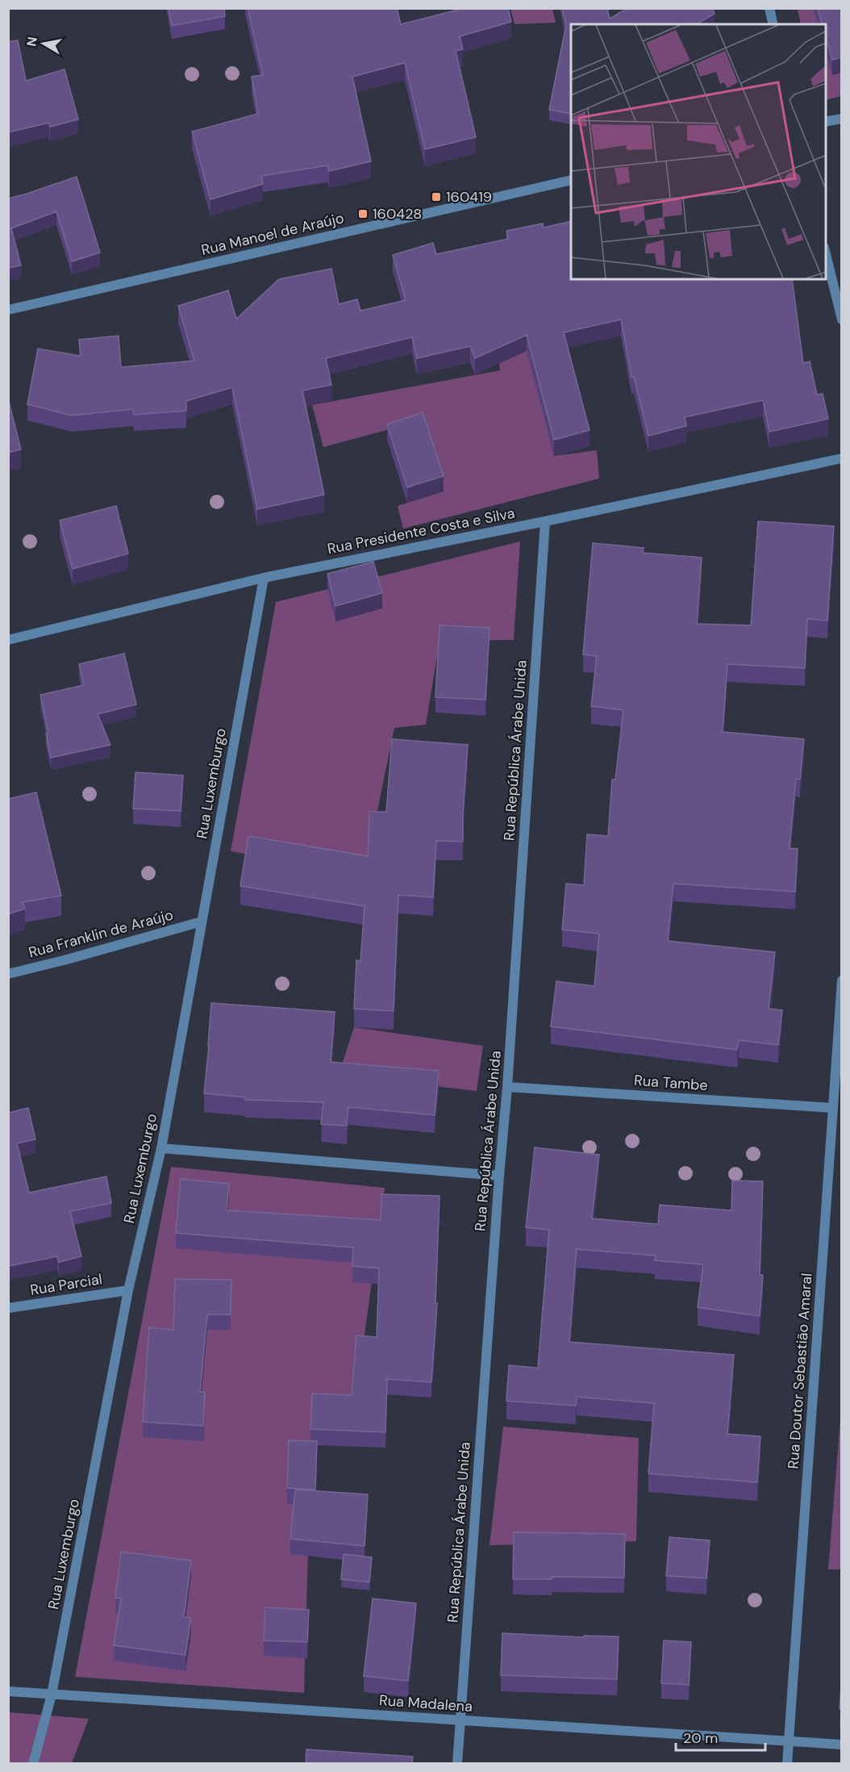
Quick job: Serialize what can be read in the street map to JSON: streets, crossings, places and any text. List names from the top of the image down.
{
  "streets": {
    "street": [
      "Rua Manoel de Araújo",
      "Rua Presidente Costa e Silva",
      "Rua República Árabe Unida",
      "Rua Luxemburgo",
      "Rua Franklin de Araújo",
      "Rua Tambe",
      "Rua Parcial",
      "Rua Doutor Sebastião Amaral",
      "Rua Madalena"
    ]
  },
  "crossings": [
    ["Rua Presidente Costa e Silva", "Rua República Árabe Unida"],
    ["Rua Presidente Costa e Silva", "Rua Luxemburgo"],
    ["Rua República Árabe Unida", "Rua Tambe"],
    ["Rua República Árabe Unida", "Rua Madalena"],
    ["Rua Luxemburgo", "Rua Franklin de Araújo"],
    ["Rua Luxemburgo", "Rua Parcial"],
    ["Rua Luxemburgo", "Rua Madalena"],
    ["Rua Tambe", "Rua Doutor Sebastião Amaral"],
    ["Rua Doutor Sebastião Amaral", "Rua Madalena"]
  ],
  "places": {
    "transit": ["160419", "160428"]
  },
  "scale_bar": "20 m",
  "north": "left"
}
